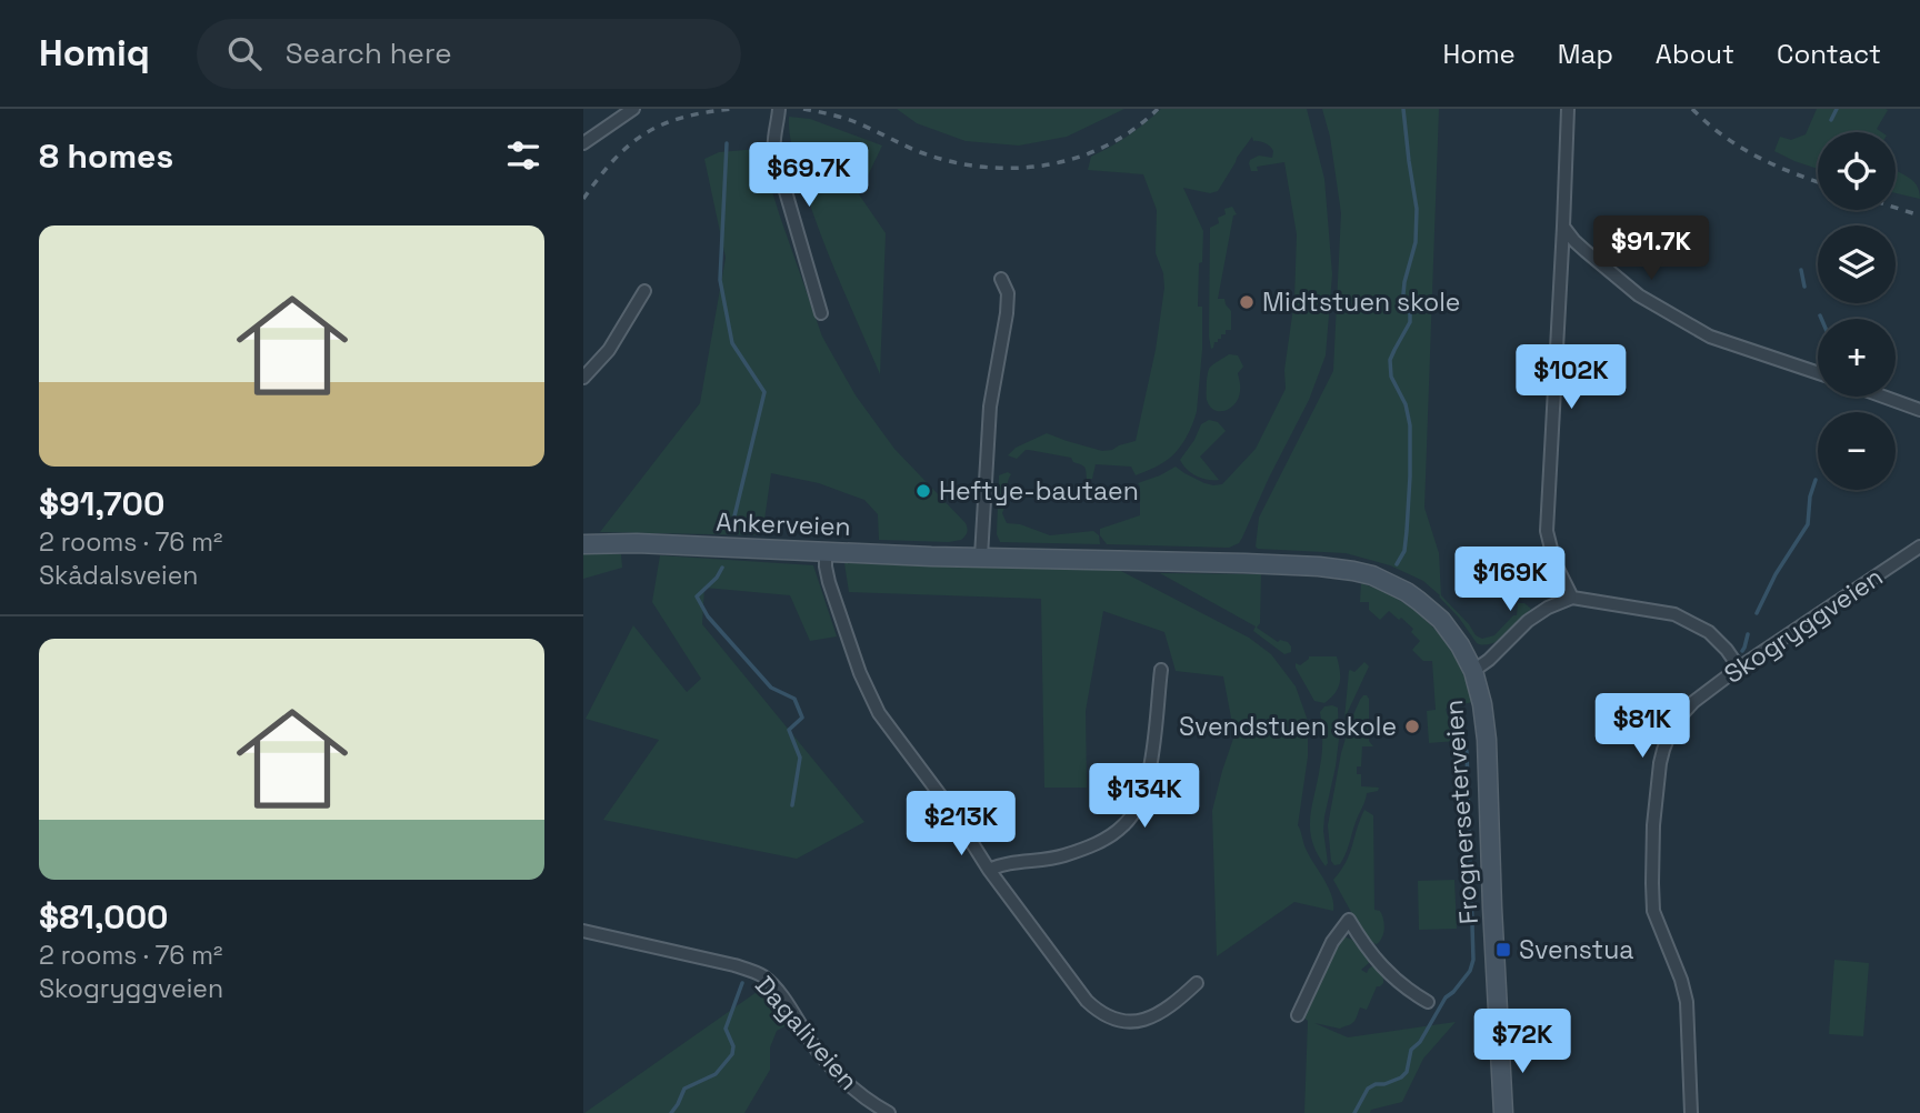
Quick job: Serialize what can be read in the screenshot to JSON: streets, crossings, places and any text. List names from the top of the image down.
{
  "streets": {
    "main road": ["Ankerveien", "Frognerseterveien"],
    "street": ["Skogryggveien", "Dagaliveien"]
  },
  "crossings": [
    ["Ankerveien", "Frognerseterveien"]
  ],
  "places": {
    "other": ["Midtstuen skole", "Heftye-bautaen", "Svendstuen skole"],
    "transit": ["Svenstua"]
  },
  "page": {
    "header": "Homiq",
    "search": "Search here",
    "nav": [
      "Home",
      "Map",
      "About",
      "Contact"
    ],
    "heading": "8 homes",
    "map_buttons": ["+", "−"],
    "price": [
      "$69.7K",
      "$91.7K",
      "$102K",
      "$169K",
      "$81K",
      "$134K",
      "$213K",
      "$72K"
    ],
    "list": [
      {
        "name": "$91,700",
        "note": "2 rooms · 76 m² · Skådalsveien"
      },
      {
        "name": "$81,000",
        "note": "2 rooms · 76 m² · Skogryggveien"
      }
    ]
  }
}
